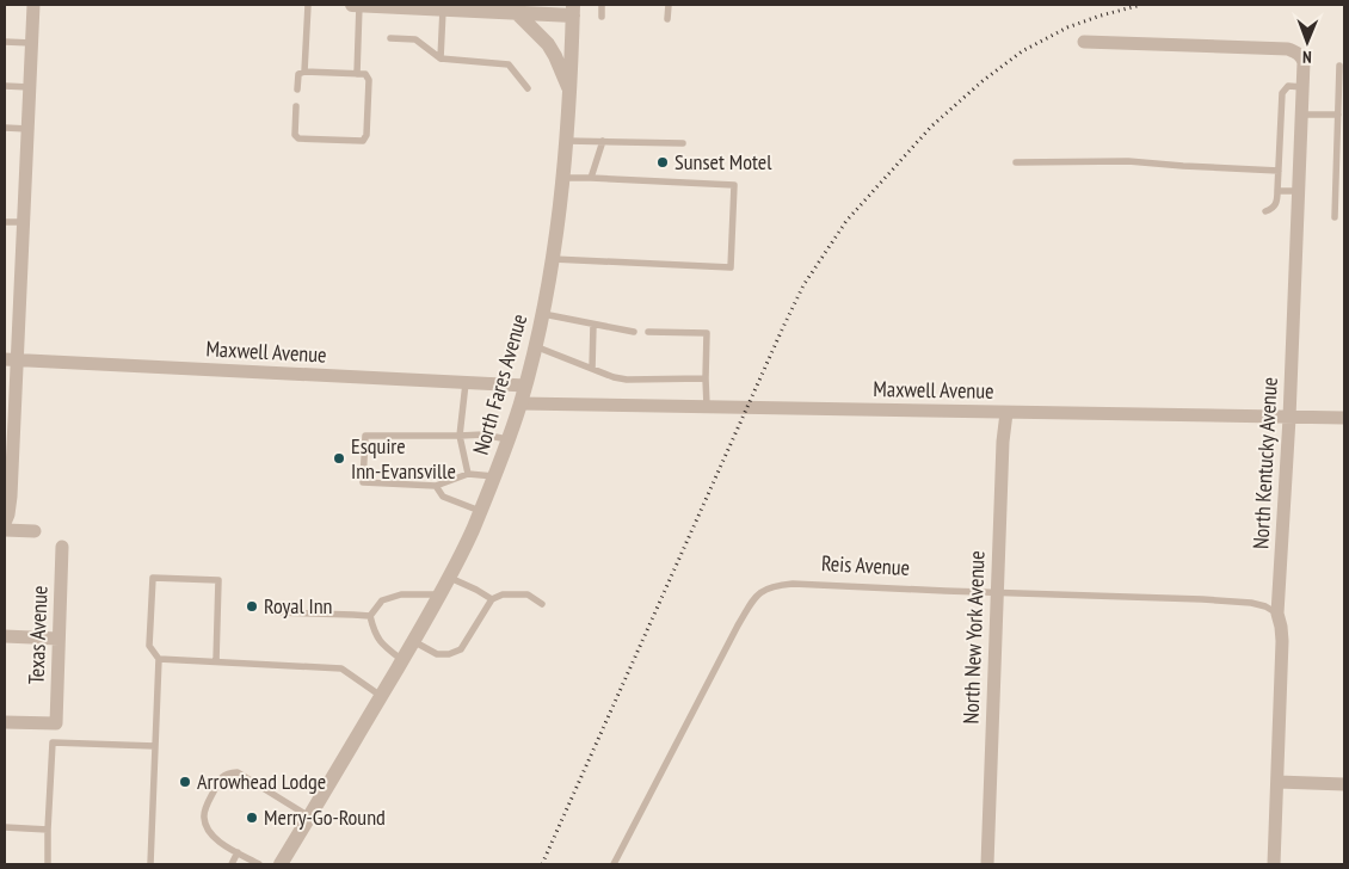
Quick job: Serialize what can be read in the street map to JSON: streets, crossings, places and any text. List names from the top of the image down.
{
  "streets": {
    "street": [
      "Maxwell Avenue",
      "North Fares Avenue",
      "North Kentucky Avenue",
      "Texas Avenue",
      "North New York Avenue"
    ],
    "lane": ["Reis Avenue"]
  },
  "crossings": [
    ["Maxwell Avenue", "North Fares Avenue"],
    ["Maxwell Avenue", "North Kentucky Avenue"],
    ["Maxwell Avenue", "North New York Avenue"],
    ["North Kentucky Avenue", "Reis Avenue"],
    ["Reis Avenue", "North New York Avenue"]
  ],
  "places": [
    "Sunset Motel",
    "Esquire Inn-Evansville",
    "Royal Inn",
    "Arrowhead Lodge",
    "Merry-Go-Round"
  ],
  "north": "bottom"
}
